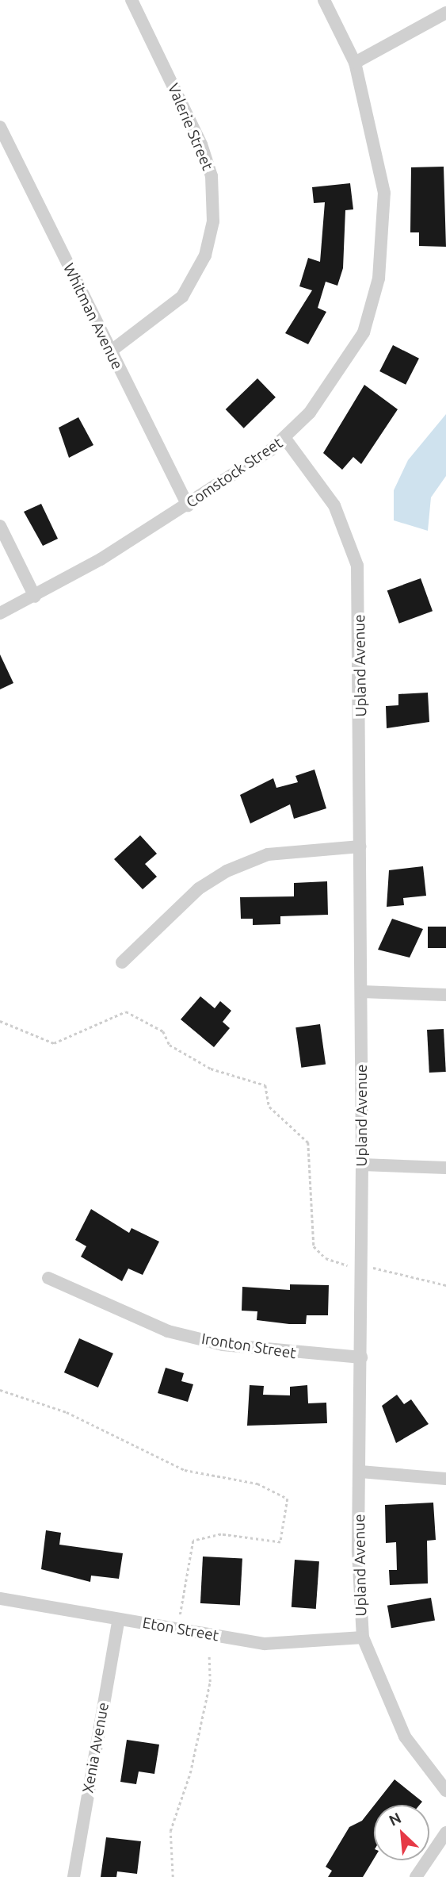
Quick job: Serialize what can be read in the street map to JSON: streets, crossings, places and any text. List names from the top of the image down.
{
  "streets": {
    "street": [
      "Valerie Street",
      "Whitman Avenue",
      "Comstock Street",
      "Upland Avenue",
      "Ironton Street",
      "Eton Street",
      "Xenia Avenue"
    ]
  },
  "crossings": [
    ["Valerie Street", "Whitman Avenue"],
    ["Whitman Avenue", "Comstock Street"],
    ["Comstock Street", "Upland Avenue"],
    ["Upland Avenue", "Ironton Street"],
    ["Upland Avenue", "Eton Street"],
    ["Eton Street", "Xenia Avenue"]
  ],
  "north": "top left"
}
